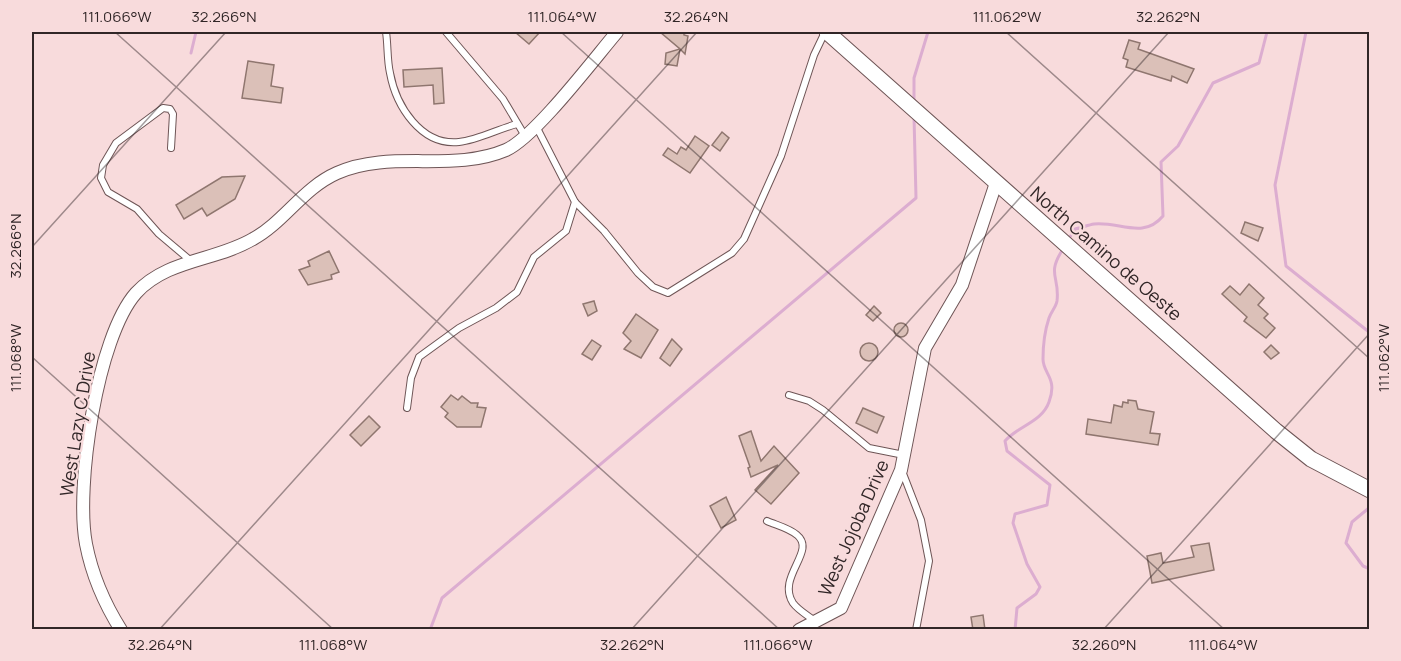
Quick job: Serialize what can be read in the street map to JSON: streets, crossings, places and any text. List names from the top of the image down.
{
  "streets": {
    "street": ["North Camino de Oeste", "West Lazy C Drive", "West Jojoba Drive"]
  },
  "crossings": [
    ["North Camino de Oeste", "West Jojoba Drive"]
  ],
  "coordinates": [
    "111.066°W",
    "32.266°N",
    "111.064°W",
    "32.264°N",
    "111.062°W",
    "32.262°N",
    "111.068°W",
    "32.260°N"
  ]
}
